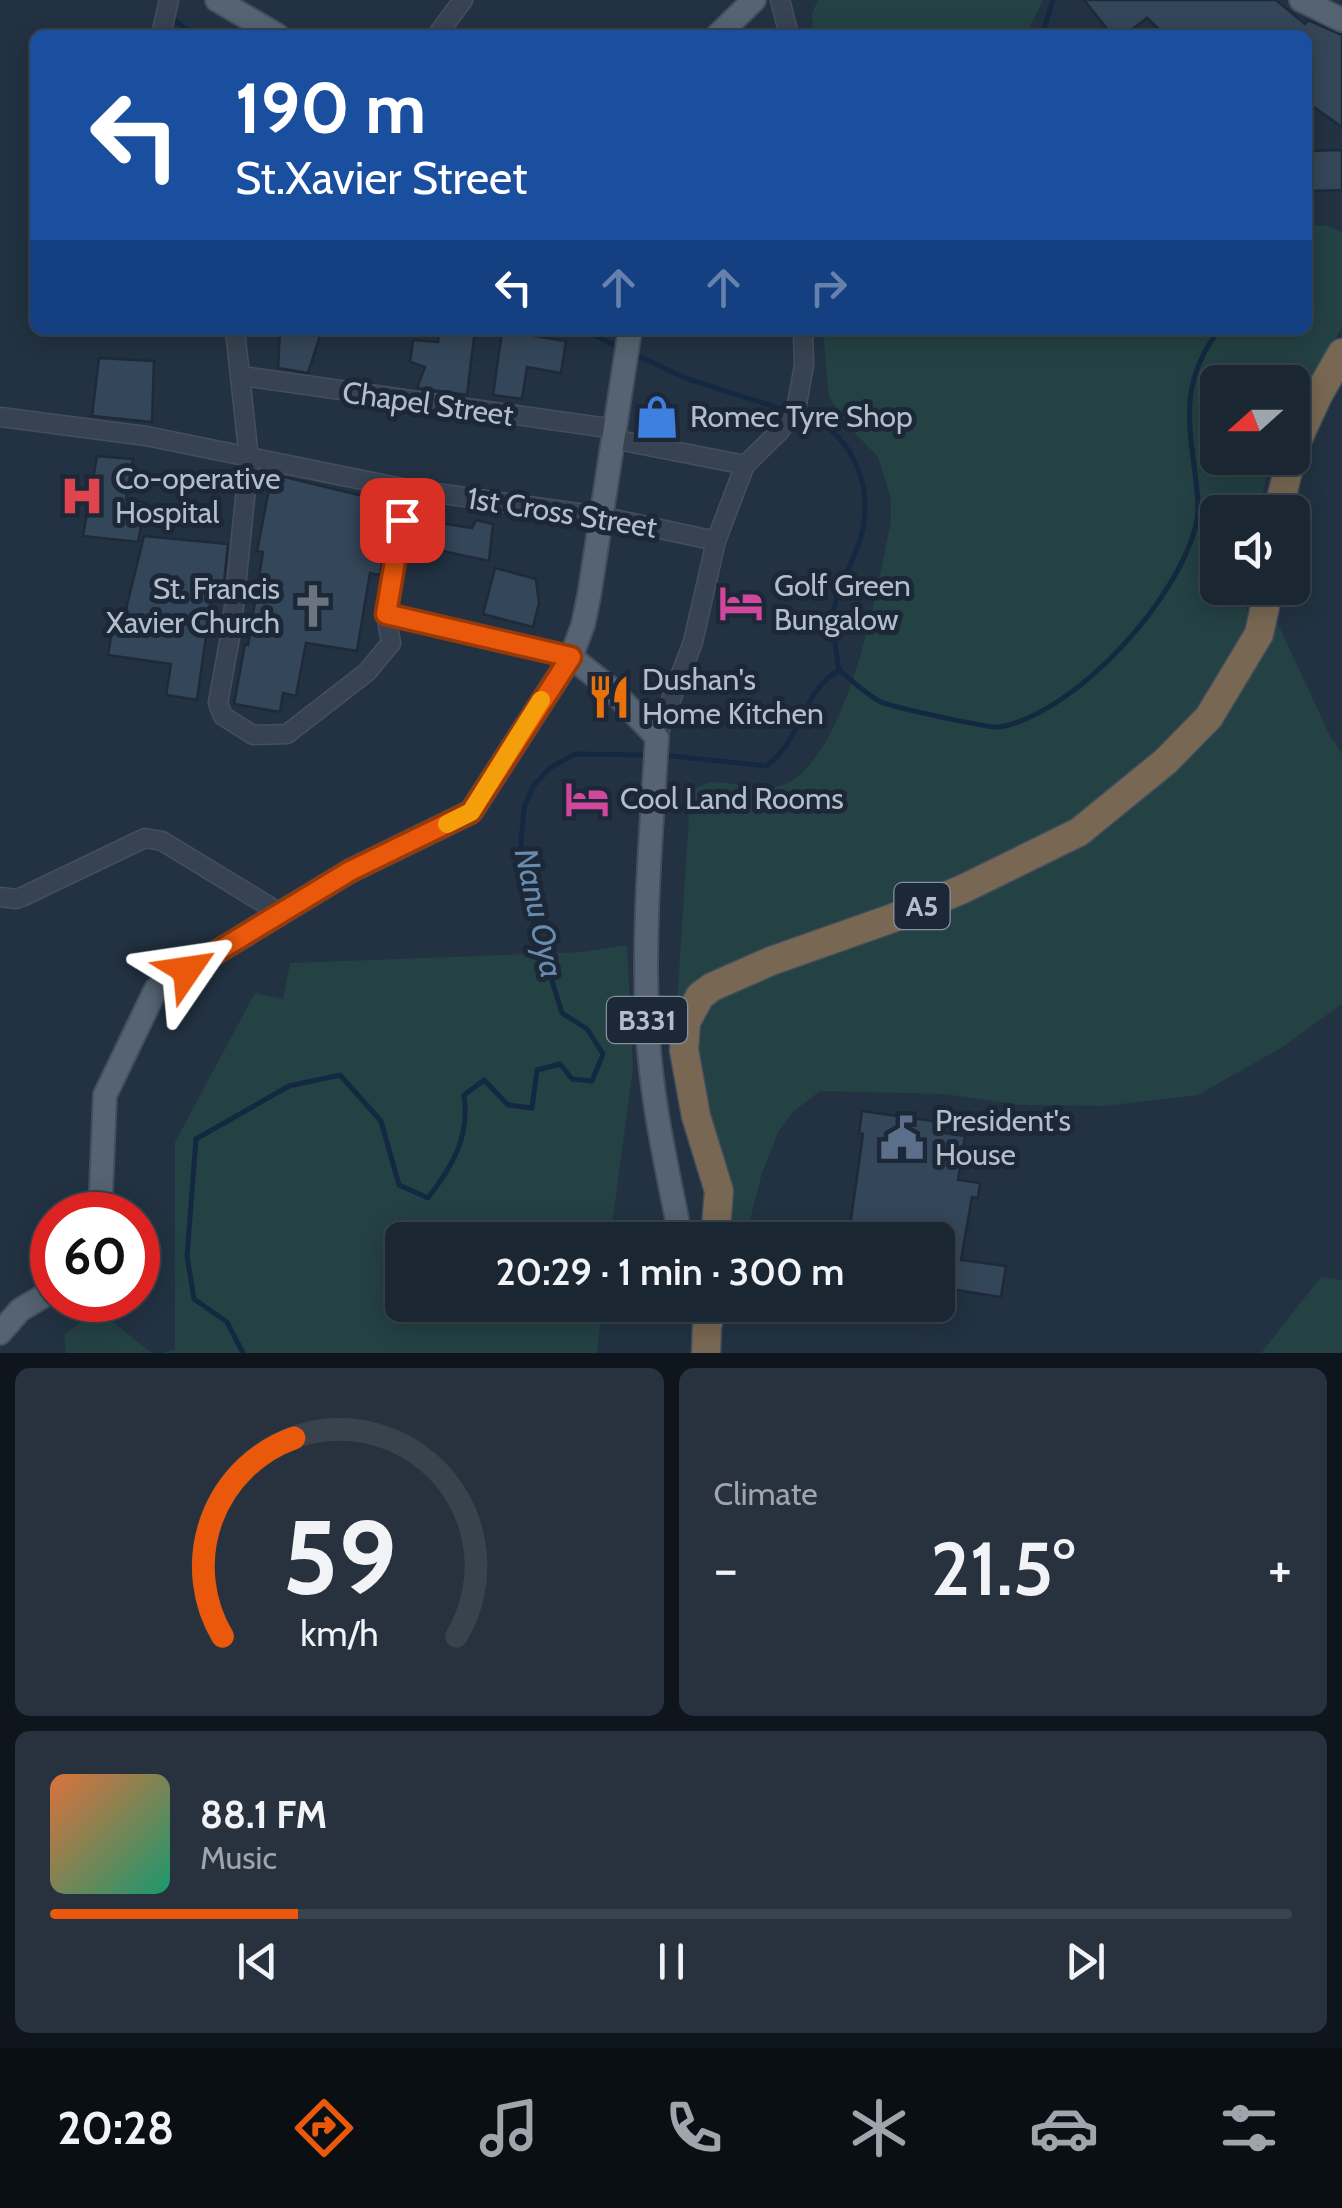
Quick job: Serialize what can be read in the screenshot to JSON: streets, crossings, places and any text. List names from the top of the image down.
{
  "streets": {
    "highway": ["A5"],
    "main road": ["B331"],
    "street": ["Chapel Street", "1st Cross Street"]
  },
  "water": ["Nanu Oya"],
  "places": {
    "shop": ["Romec Tyre Shop"],
    "hospital": ["Co-operative Hospital"],
    "hotel": ["Golf Green Bungalow", "Cool Land Rooms"],
    "church": ["St. Francis Xavier Church"],
    "restaurant": ["Dushan's Home Kitchen"],
    "public building": ["President's House"]
  },
  "north": "left",
  "page": {
    "turn": ["190 m", "St.Xavier Street"],
    "limit": "60",
    "trip": "20:29 · 1 min · 300 m",
    "tile": "Climate",
    "heat": ["−", "21.5°", "+"],
    "song": ["88.1 FM", "Music"],
    "tabs": "20:28",
    "gauge": ["59", "km/h"]
  }
}
